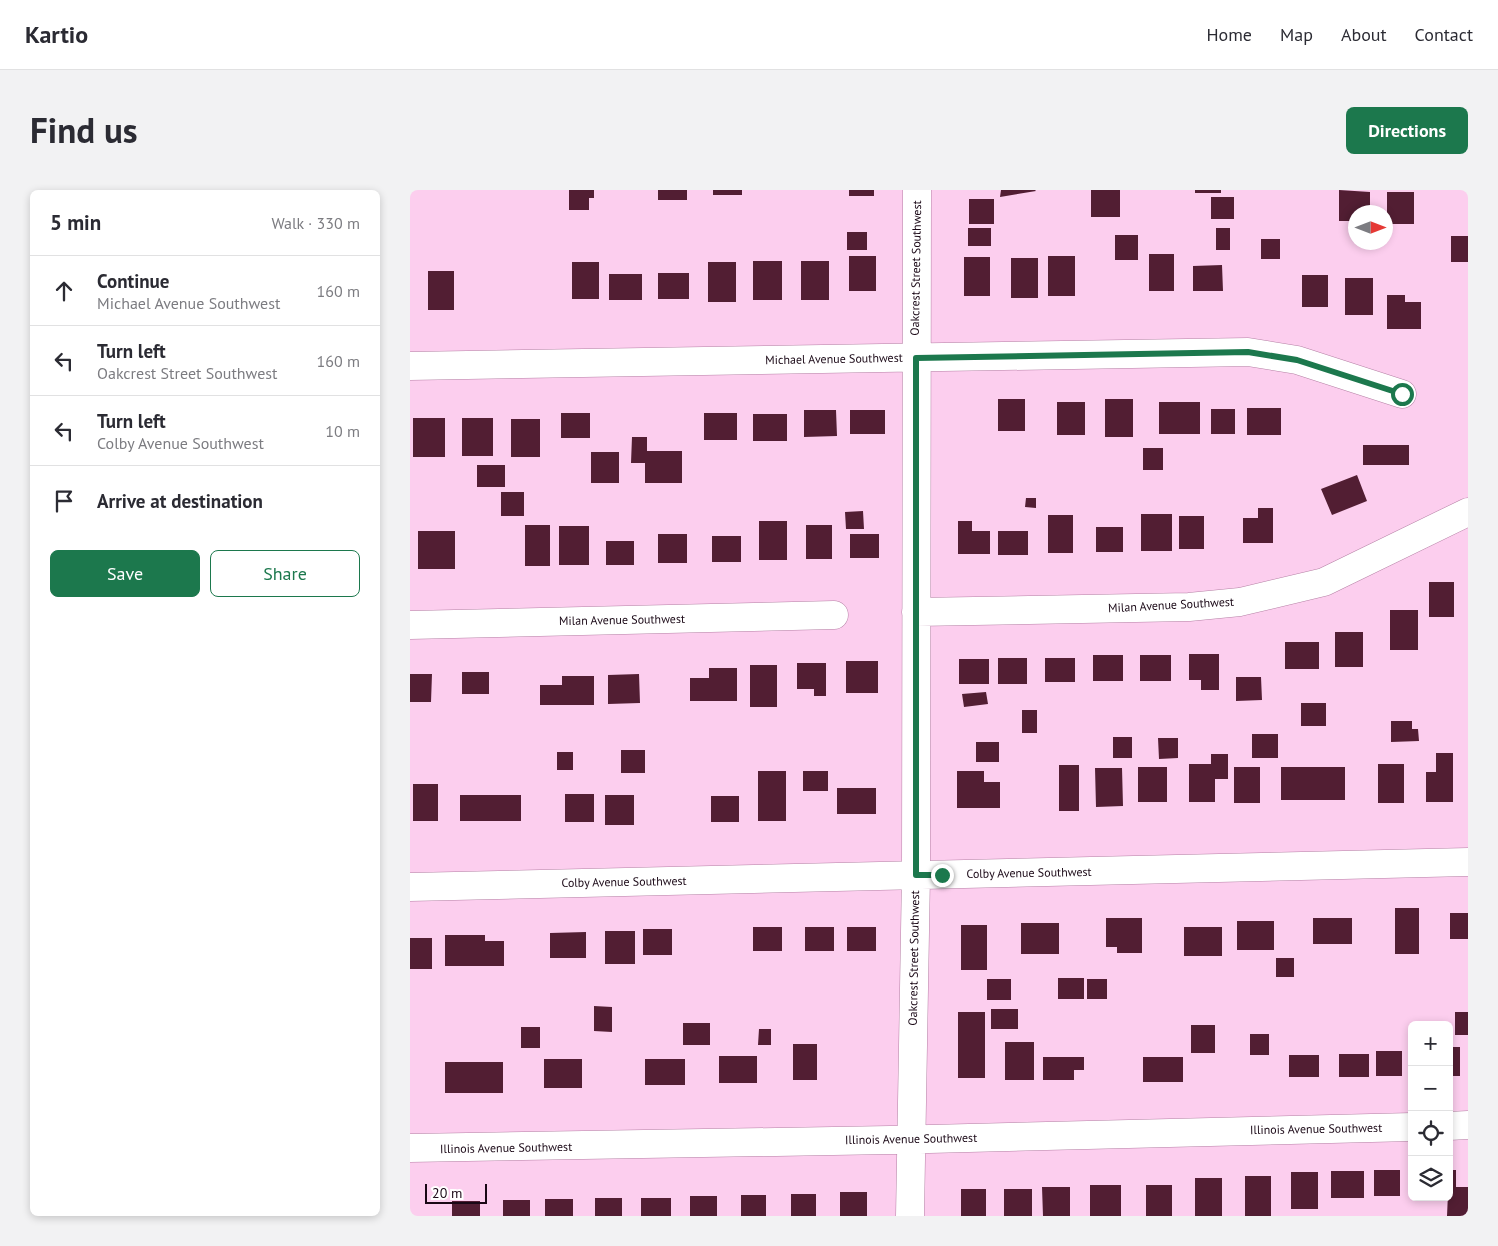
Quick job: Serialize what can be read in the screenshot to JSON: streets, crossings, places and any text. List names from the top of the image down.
{
  "streets": {
    "street": [
      "Oakcrest Street Southwest",
      "Michael Avenue Southwest",
      "Milan Avenue Southwest",
      "Colby Avenue Southwest",
      "Illinois Avenue Southwest"
    ]
  },
  "crossings": [
    ["Oakcrest Street Southwest", "Michael Avenue Southwest"],
    ["Oakcrest Street Southwest", "Milan Avenue Southwest"],
    ["Oakcrest Street Southwest", "Colby Avenue Southwest"],
    ["Oakcrest Street Southwest", "Illinois Avenue Southwest"]
  ],
  "scale_bar": "20 m",
  "north": "right",
  "page": {
    "header": "Kartio",
    "nav": [
      "Home",
      "Map",
      "About",
      "Contact"
    ],
    "title": "Find us",
    "buttons": [
      "Directions",
      ["Save", "Share"]
    ],
    "heading": ["5 min", "Walk · 330 m"],
    "list": [
      ["Continue", "Michael Avenue Southwest", "160 m"],
      ["Turn left", "Oakcrest Street Southwest", "160 m"],
      ["Turn left", "Colby Avenue Southwest", "10 m"],
      "Arrive at destination"
    ],
    "map_buttons": ["+", "−"],
    "scale": "20 m"
  }
}
